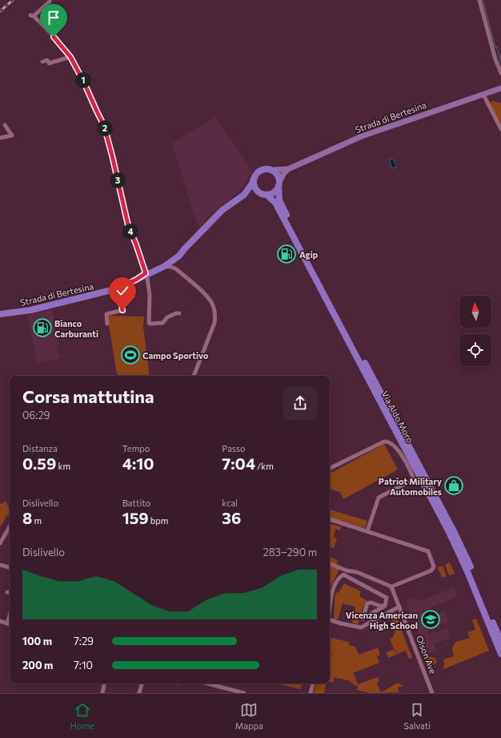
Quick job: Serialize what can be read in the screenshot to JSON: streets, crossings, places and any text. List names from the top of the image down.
{
  "streets": {
    "main road": ["Strada di Bertesina", "Via Aldo Moro"],
    "street": ["Olson Ave"]
  },
  "crossings": [
    ["Strada di Bertesina", "Via Aldo Moro"]
  ],
  "places": {
    "fuel station": ["Agip", "Bianco Carburanti"],
    "sports": ["Campo Sportivo"],
    "shop": ["Patriot Military Automobiles"],
    "school or university": ["Vicenza American High School"]
  },
  "north": "top",
  "page": {
    "pins": [
      "1",
      "2",
      "3",
      "4"
    ],
    "heading": ["Corsa mattutina", "06:29"],
    "stats": [
      ["Distanza", "0.59 km"],
      ["Tempo", "4:10"],
      ["Passo", "7:04 /km"],
      ["Dislivello", "8 m"],
      ["Battito", "159 bpm"],
      ["kcal", "36"]
    ],
    "chart": ["Dislivello", "283–290 m"],
    "list": [
      {
        "name": "100 m",
        "note": "7:29"
      },
      {
        "name": "200 m",
        "note": "7:10"
      }
    ],
    "tabs": ["Home", "Mappa", "Salvati"]
  }
}
